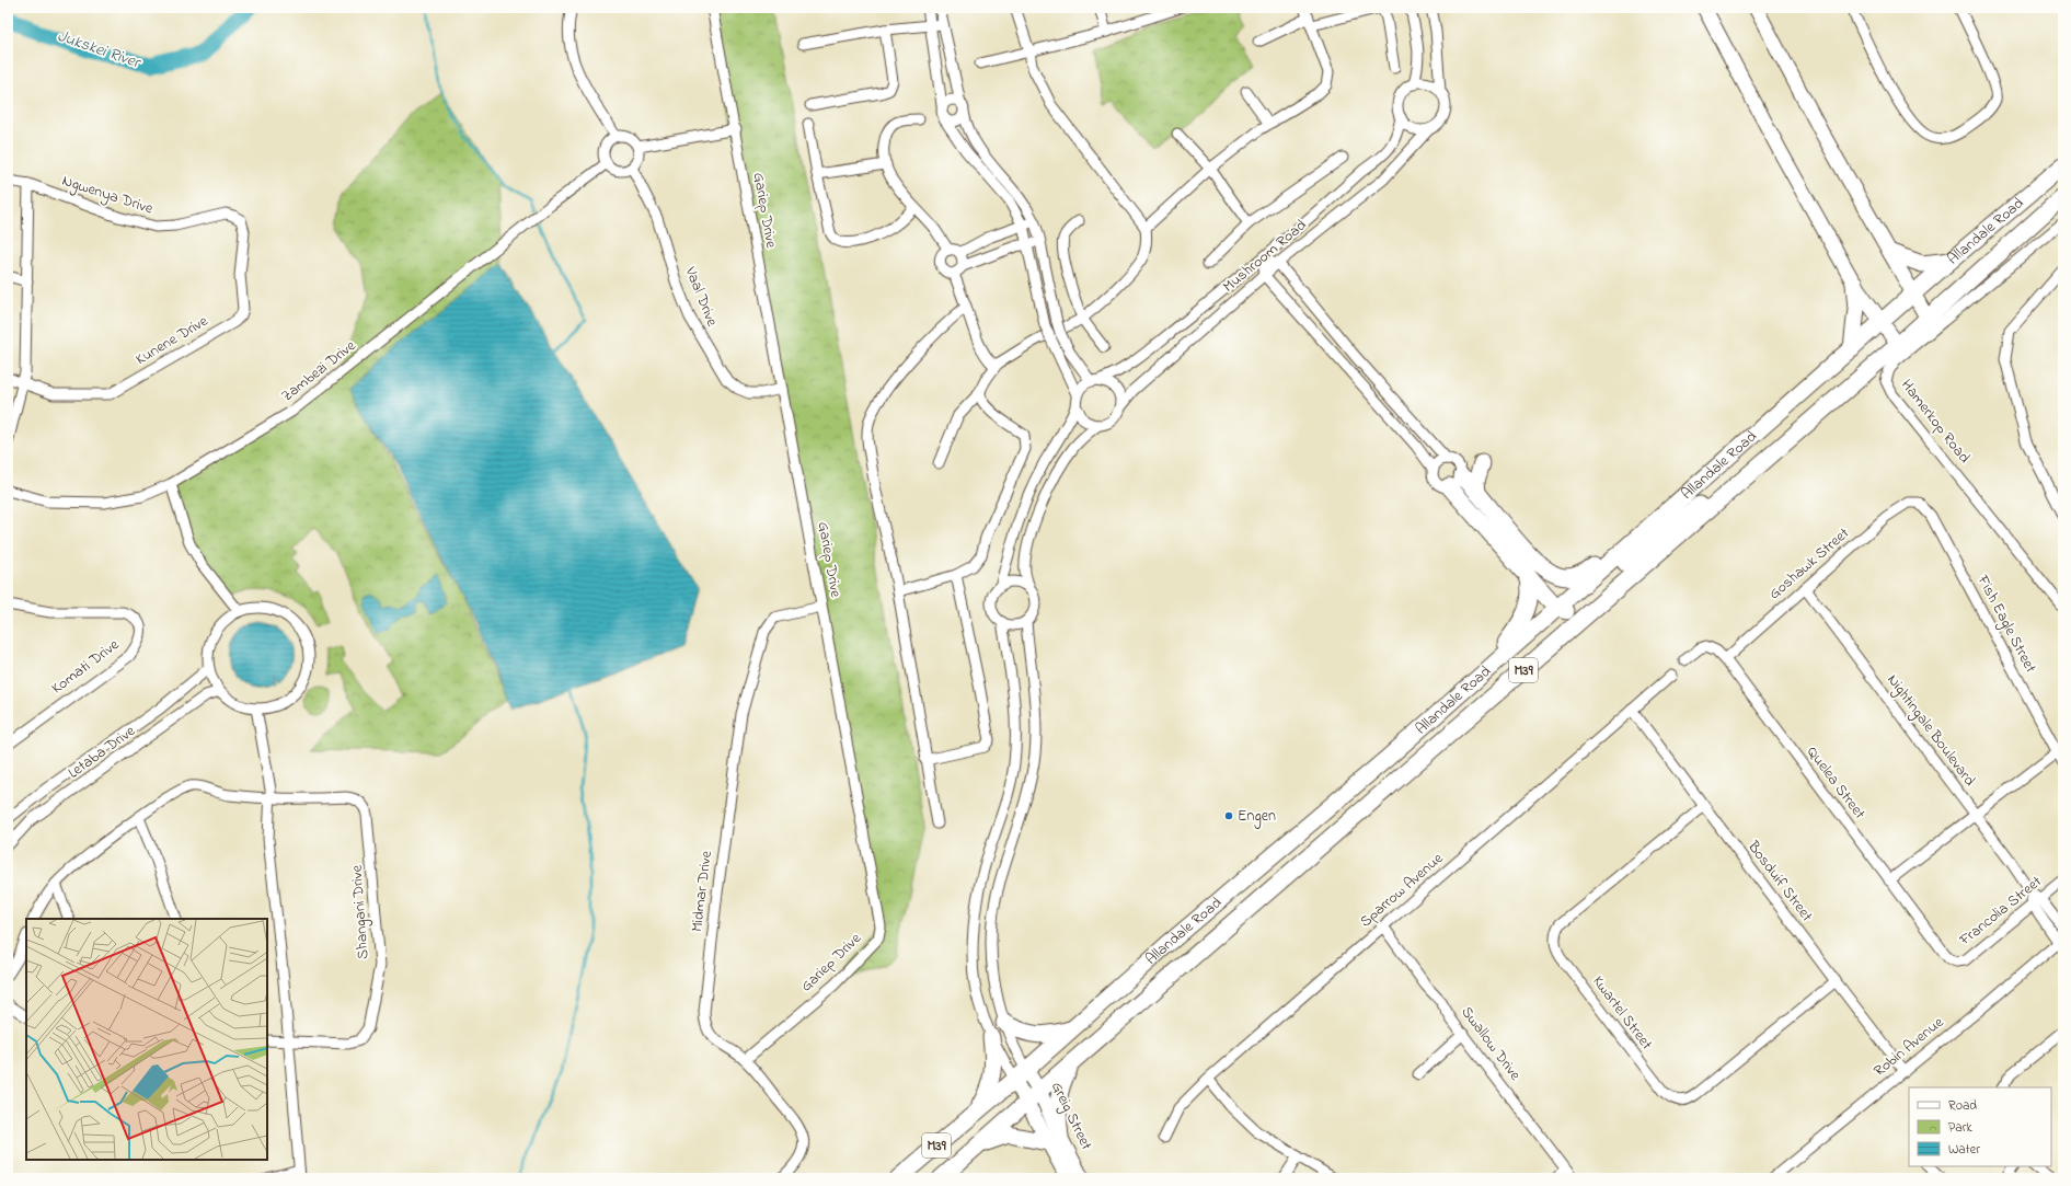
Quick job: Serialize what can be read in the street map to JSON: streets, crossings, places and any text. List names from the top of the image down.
{
  "streets": {
    "main road": ["Allandale Road", "M39"],
    "street": [
      "Ngwenya Drive",
      "Gariep Drive",
      "Mushroom Road",
      "Vaal Drive",
      "Kunene Drive",
      "Zambezi Drive",
      "Hamerkop Road",
      "Goshawk Street",
      "Fish Eagle Street",
      "Komati Drive",
      "Nightingale Boulevard",
      "Letaba Drive",
      "Quelea Street",
      "Bosduif Street",
      "Sparrow Avenue",
      "Midmar Drive",
      "Francolia Street",
      "Shangani Drive",
      "Kwartel Street",
      "Swallow Drive",
      "Robin Avenue",
      "Greig Street"
    ]
  },
  "crossings": [
    ["Ngwenya Drive", "Kunene Drive"],
    ["Gariep Drive", "Vaal Drive"],
    ["Gariep Drive", "Midmar Drive"],
    ["Allandale Road", "Greig Street"],
    ["Vaal Drive", "Zambezi Drive"],
    ["Goshawk Street", "Fish Eagle Street"],
    ["Goshawk Street", "Nightingale Boulevard"],
    ["Goshawk Street", "Quelea Street"],
    ["Nightingale Boulevard", "Francolia Street"],
    ["Nightingale Boulevard", "Robin Avenue"],
    ["Quelea Street", "Francolia Street"],
    ["Bosduif Street", "Sparrow Avenue"],
    ["Bosduif Street", "Kwartel Street"],
    ["Bosduif Street", "Robin Avenue"],
    ["Sparrow Avenue", "Swallow Drive"]
  ],
  "water": ["Jukskei River"],
  "places": ["Engen"],
  "legend": ["Road", "Park", "Water"]
}
